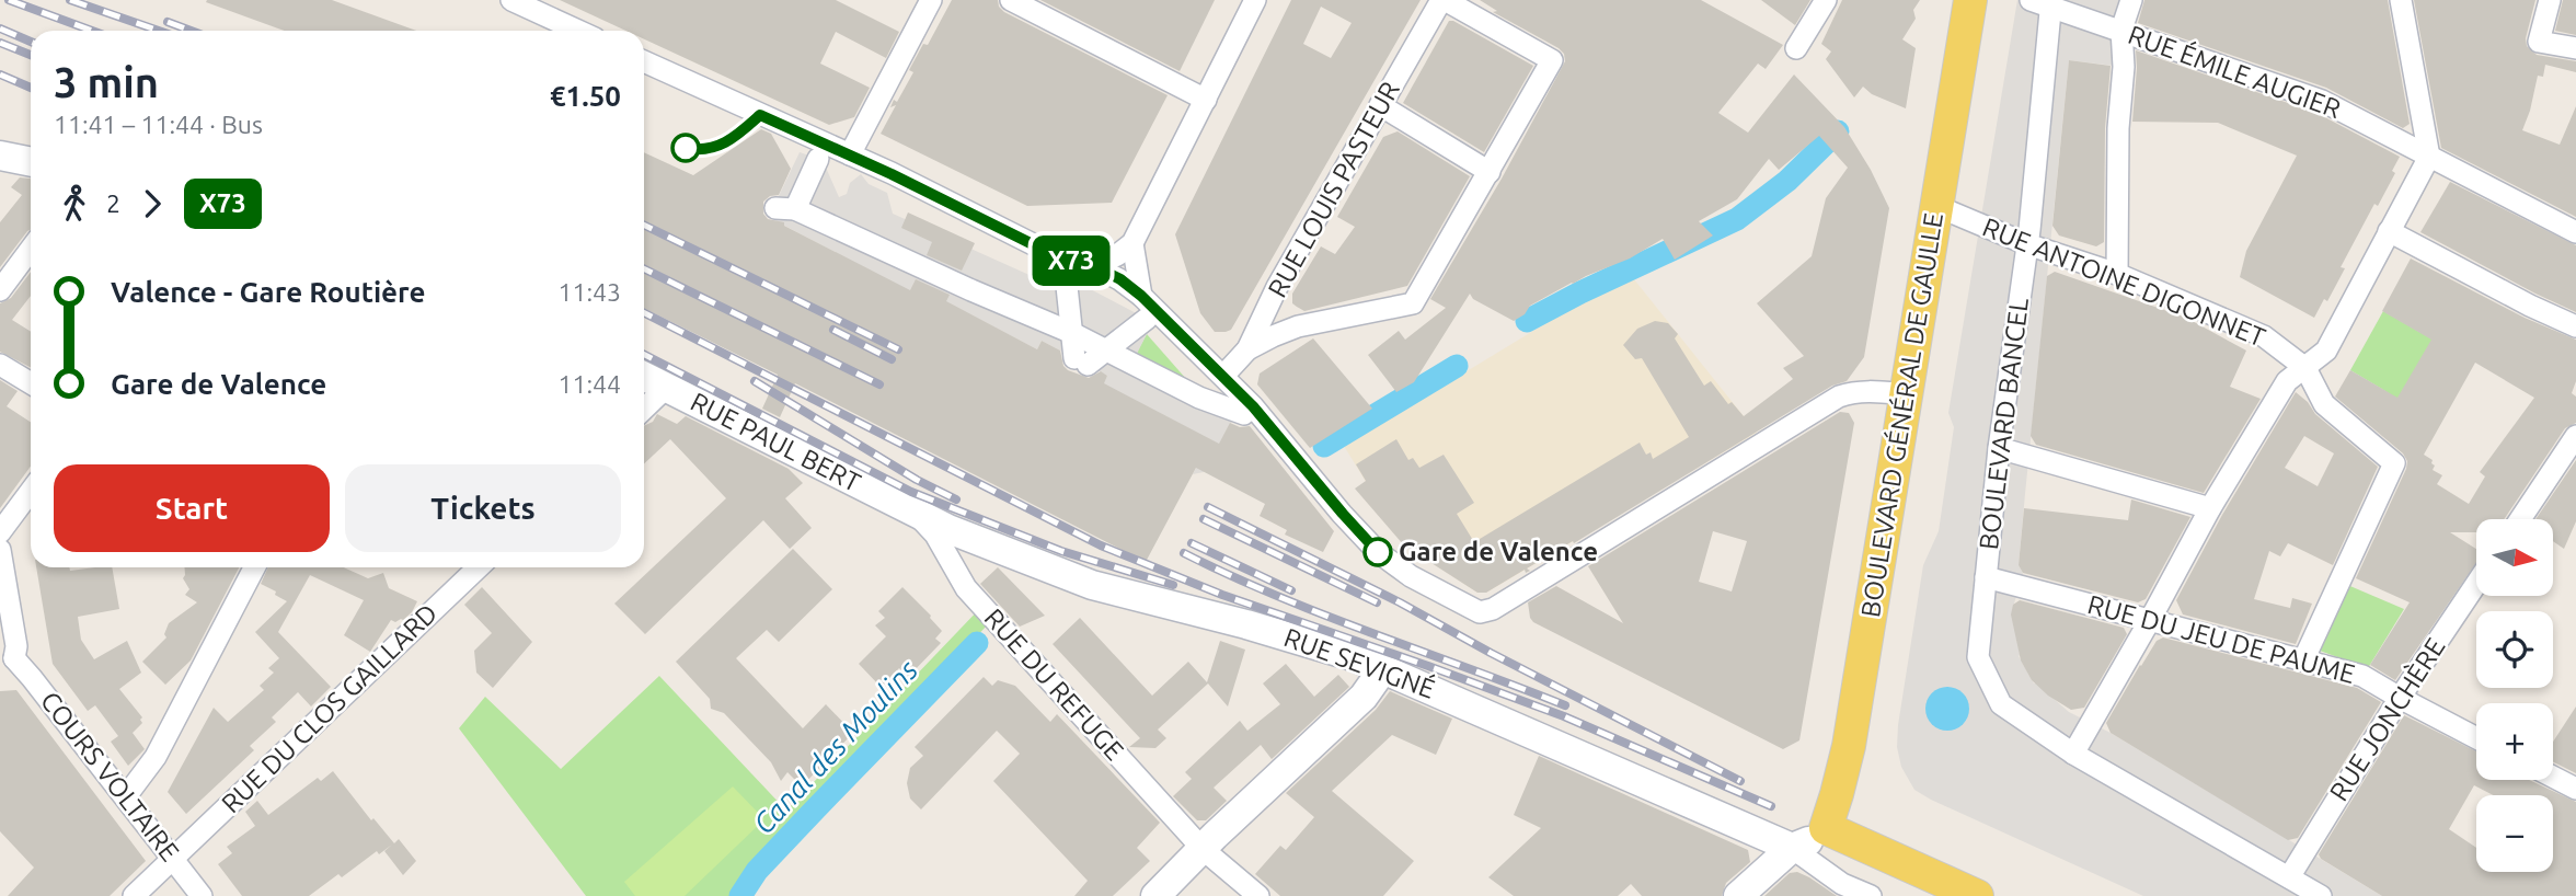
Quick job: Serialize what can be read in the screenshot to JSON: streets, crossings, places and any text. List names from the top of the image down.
{
  "streets": {
    "main road": ["BOULEVARD GÉNÉRAL DE GAULLE"],
    "street": [
      "RUE ÉMILE AUGIER",
      "RUE LOUIS PASTEUR",
      "RUE ANTOINE DIGONNET",
      "BOULEVARD BANCEL",
      "RUE PAUL BERT",
      "RUE DU JEU DE PAUME",
      "RUE SEVIGNÉ",
      "RUE DU REFUGE",
      "RUE DU CLOS GAILLARD",
      "RUE JONCHÈRE",
      "COURS VOLTAIRE"
    ]
  },
  "crossings": [
    ["RUE ÉMILE AUGIER", "BOULEVARD BANCEL"],
    ["RUE ANTOINE DIGONNET", "BOULEVARD GÉNÉRAL DE GAULLE"],
    ["RUE ANTOINE DIGONNET", "BOULEVARD BANCEL"],
    ["BOULEVARD BANCEL", "RUE DU JEU DE PAUME"],
    ["BOULEVARD BANCEL", "RUE JONCHÈRE"],
    ["RUE PAUL BERT", "RUE SEVIGNÉ"],
    ["RUE PAUL BERT", "RUE DU REFUGE"],
    ["RUE DU JEU DE PAUME", "RUE JONCHÈRE"],
    ["RUE SEVIGNÉ", "RUE DU REFUGE"],
    ["RUE DU CLOS GAILLARD", "COURS VOLTAIRE"]
  ],
  "water": ["Canal des Moulins"],
  "places": ["Gare de Valence"],
  "lines": ["bus line X73"],
  "north": "right",
  "page": {
    "on_map": "X73",
    "heading": ["3 min", "11:41 – 11:44 · Bus", "€1.50"],
    "legs": ["2", "X73"],
    "list": [
      {
        "name": "Valence - Gare Routière",
        "value": "11:43"
      },
      {
        "name": "Gare de Valence",
        "value": "11:44"
      }
    ],
    "buttons": ["Start", "Tickets"],
    "map_buttons": ["+", "−"]
  }
}
